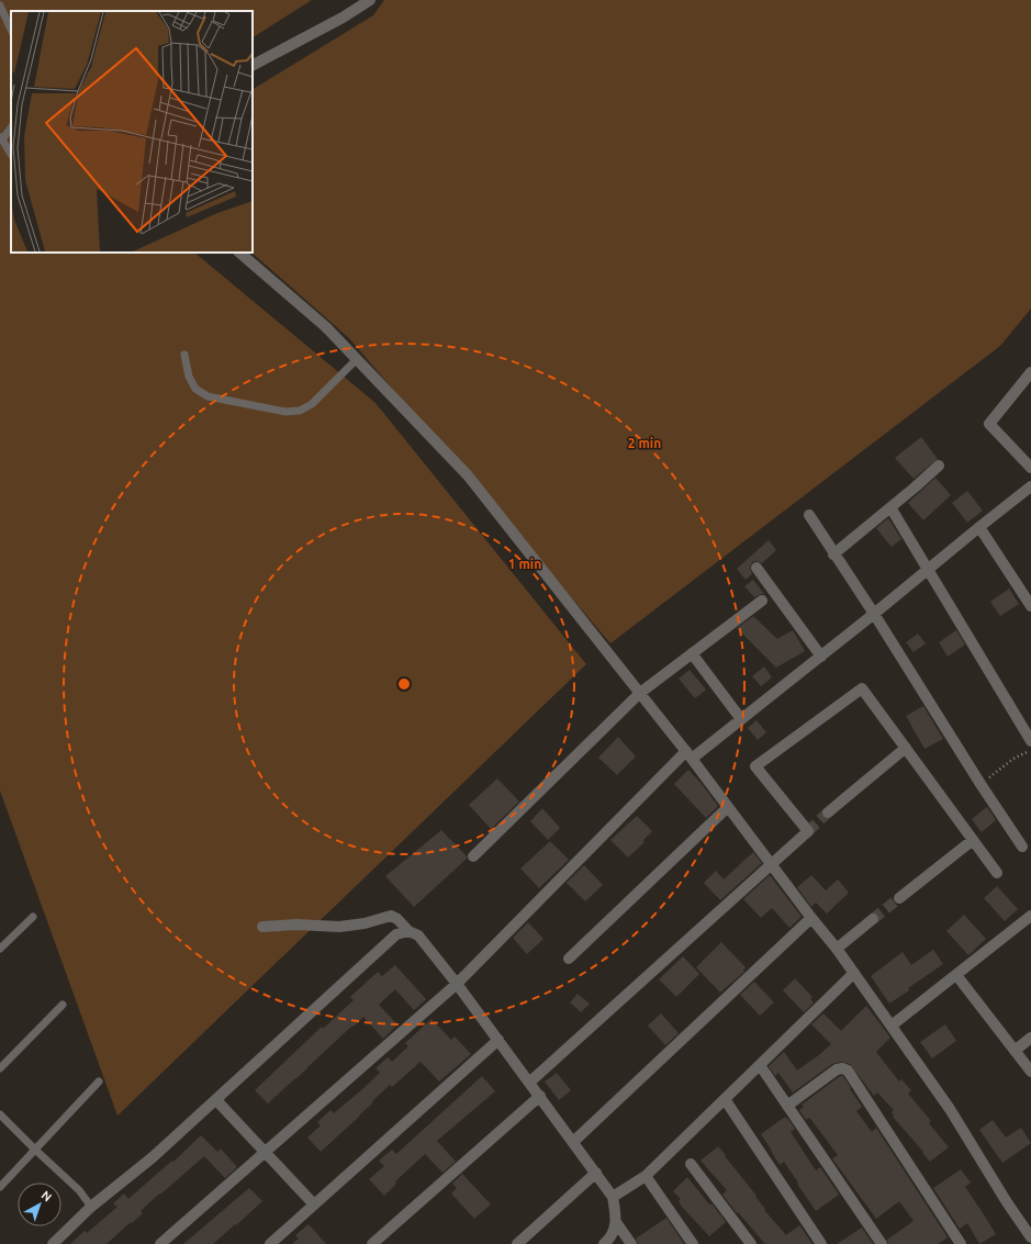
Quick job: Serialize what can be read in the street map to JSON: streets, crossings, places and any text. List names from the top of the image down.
{
  "north": "top right",
  "rings": ["2 min", "1 min"]
}
